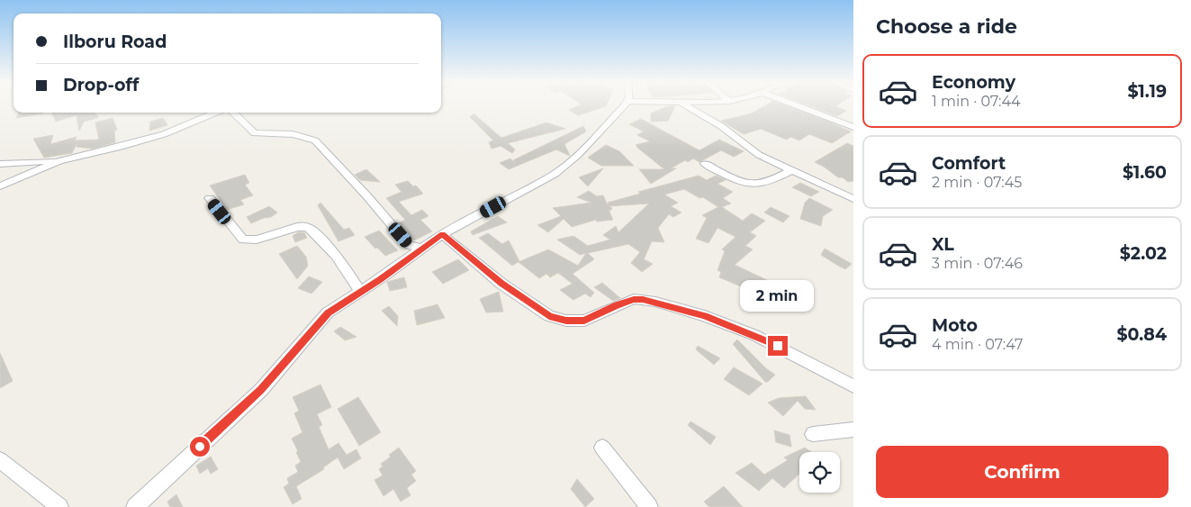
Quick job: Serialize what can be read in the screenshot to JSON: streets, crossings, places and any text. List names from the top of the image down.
{
  "page": {
    "heading": "Choose a ride",
    "banner": ["Ilboru Road", "Drop-off"],
    "list": [
      {
        "name": "Economy",
        "note": "1 min · 07:44",
        "value": "$1.19"
      },
      {
        "name": "Comfort",
        "note": "2 min · 07:45",
        "value": "$1.60"
      },
      {
        "name": "XL",
        "note": "3 min · 07:46",
        "value": "$2.02"
      },
      {
        "name": "Moto",
        "note": "4 min · 07:47",
        "value": "$0.84"
      }
    ],
    "bubble": "2 min",
    "buttons": "Confirm"
  }
}
